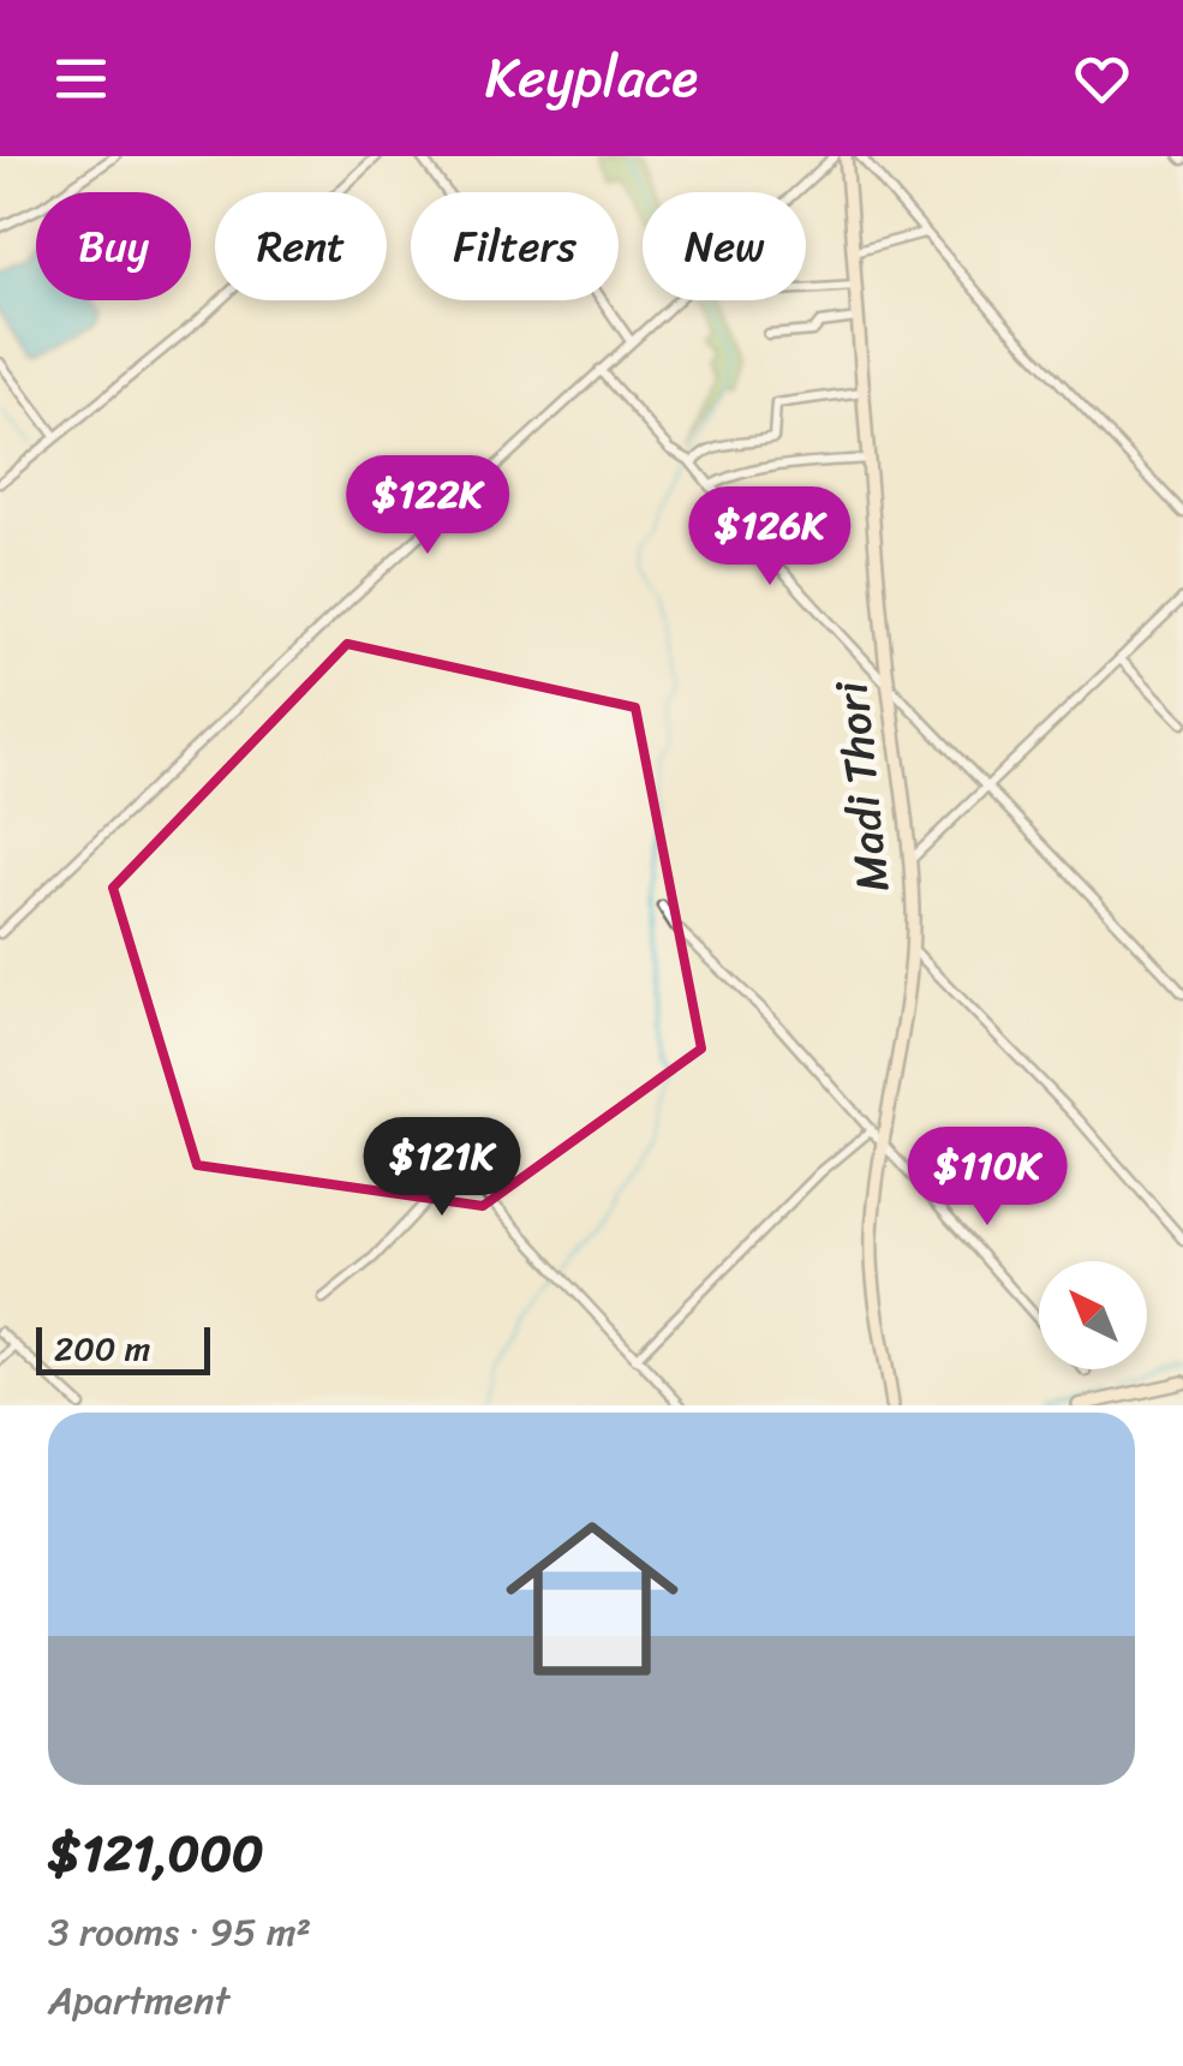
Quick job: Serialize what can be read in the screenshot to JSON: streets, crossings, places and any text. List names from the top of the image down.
{
  "streets": {
    "main road": ["Madi Thori"]
  },
  "scale_bar": "200 m",
  "north": "top left",
  "page": {
    "header": "Keyplace",
    "chip": [
      "Buy",
      "Rent",
      "Filters",
      "New"
    ],
    "price": [
      "$122K",
      "$126K",
      "$121K",
      "$110K"
    ],
    "scale": "200 m",
    "list": [
      {
        "name": "$121,000",
        "note": "3 rooms · 95 m² · Apartment"
      }
    ]
  }
}
